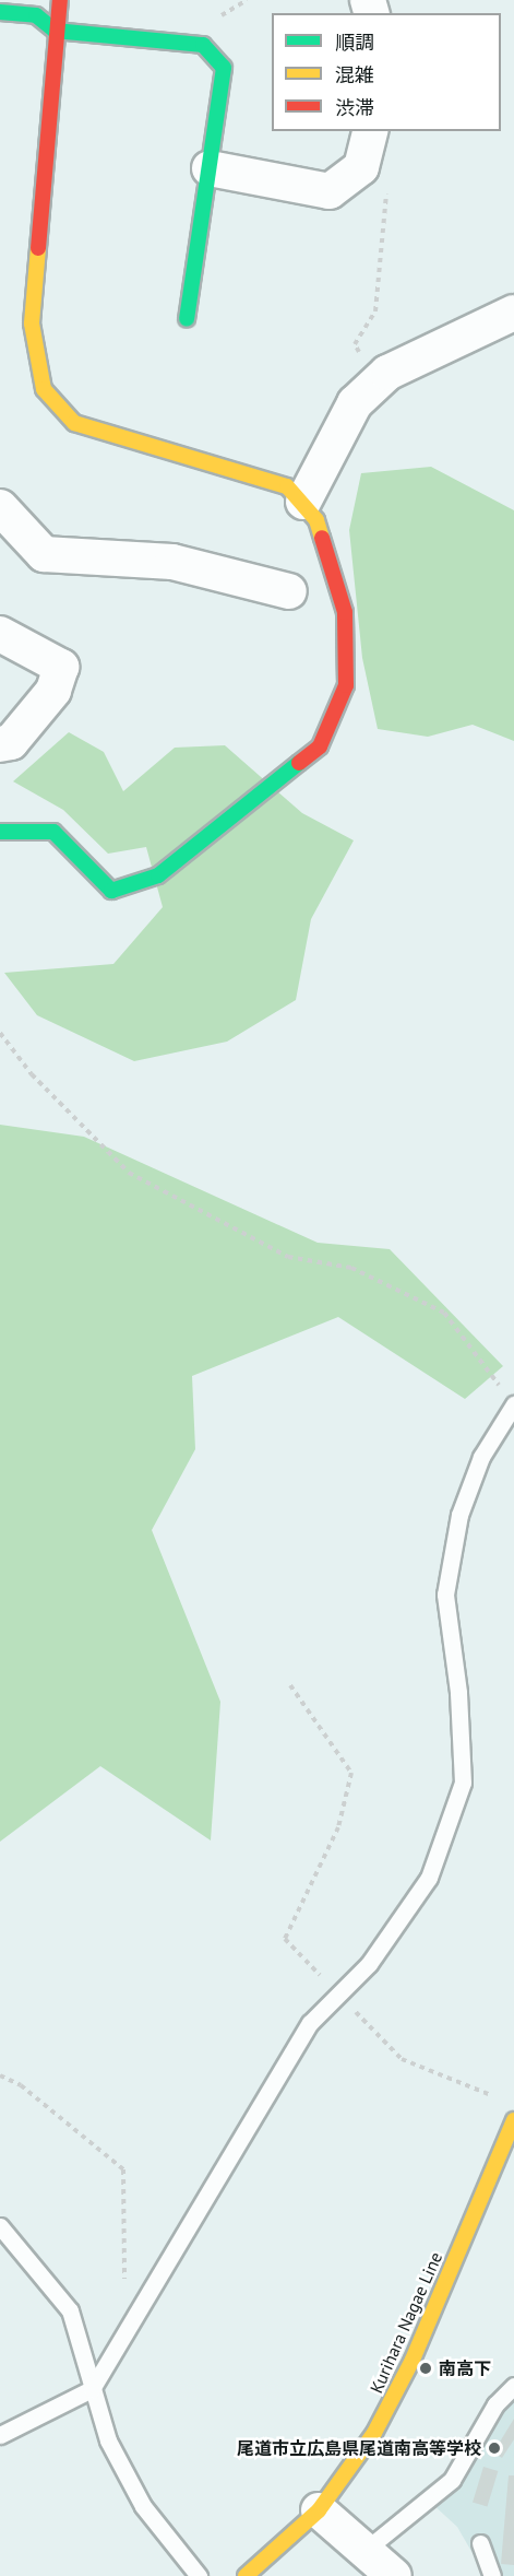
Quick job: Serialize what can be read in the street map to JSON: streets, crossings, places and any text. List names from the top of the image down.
{
  "streets": {
    "street": ["Kurihara Nagae Line"]
  },
  "places": ["南高下", "尾道市立広島県尾道南高等学校"],
  "legend": ["順調", "混雑", "渋滞"]
}
